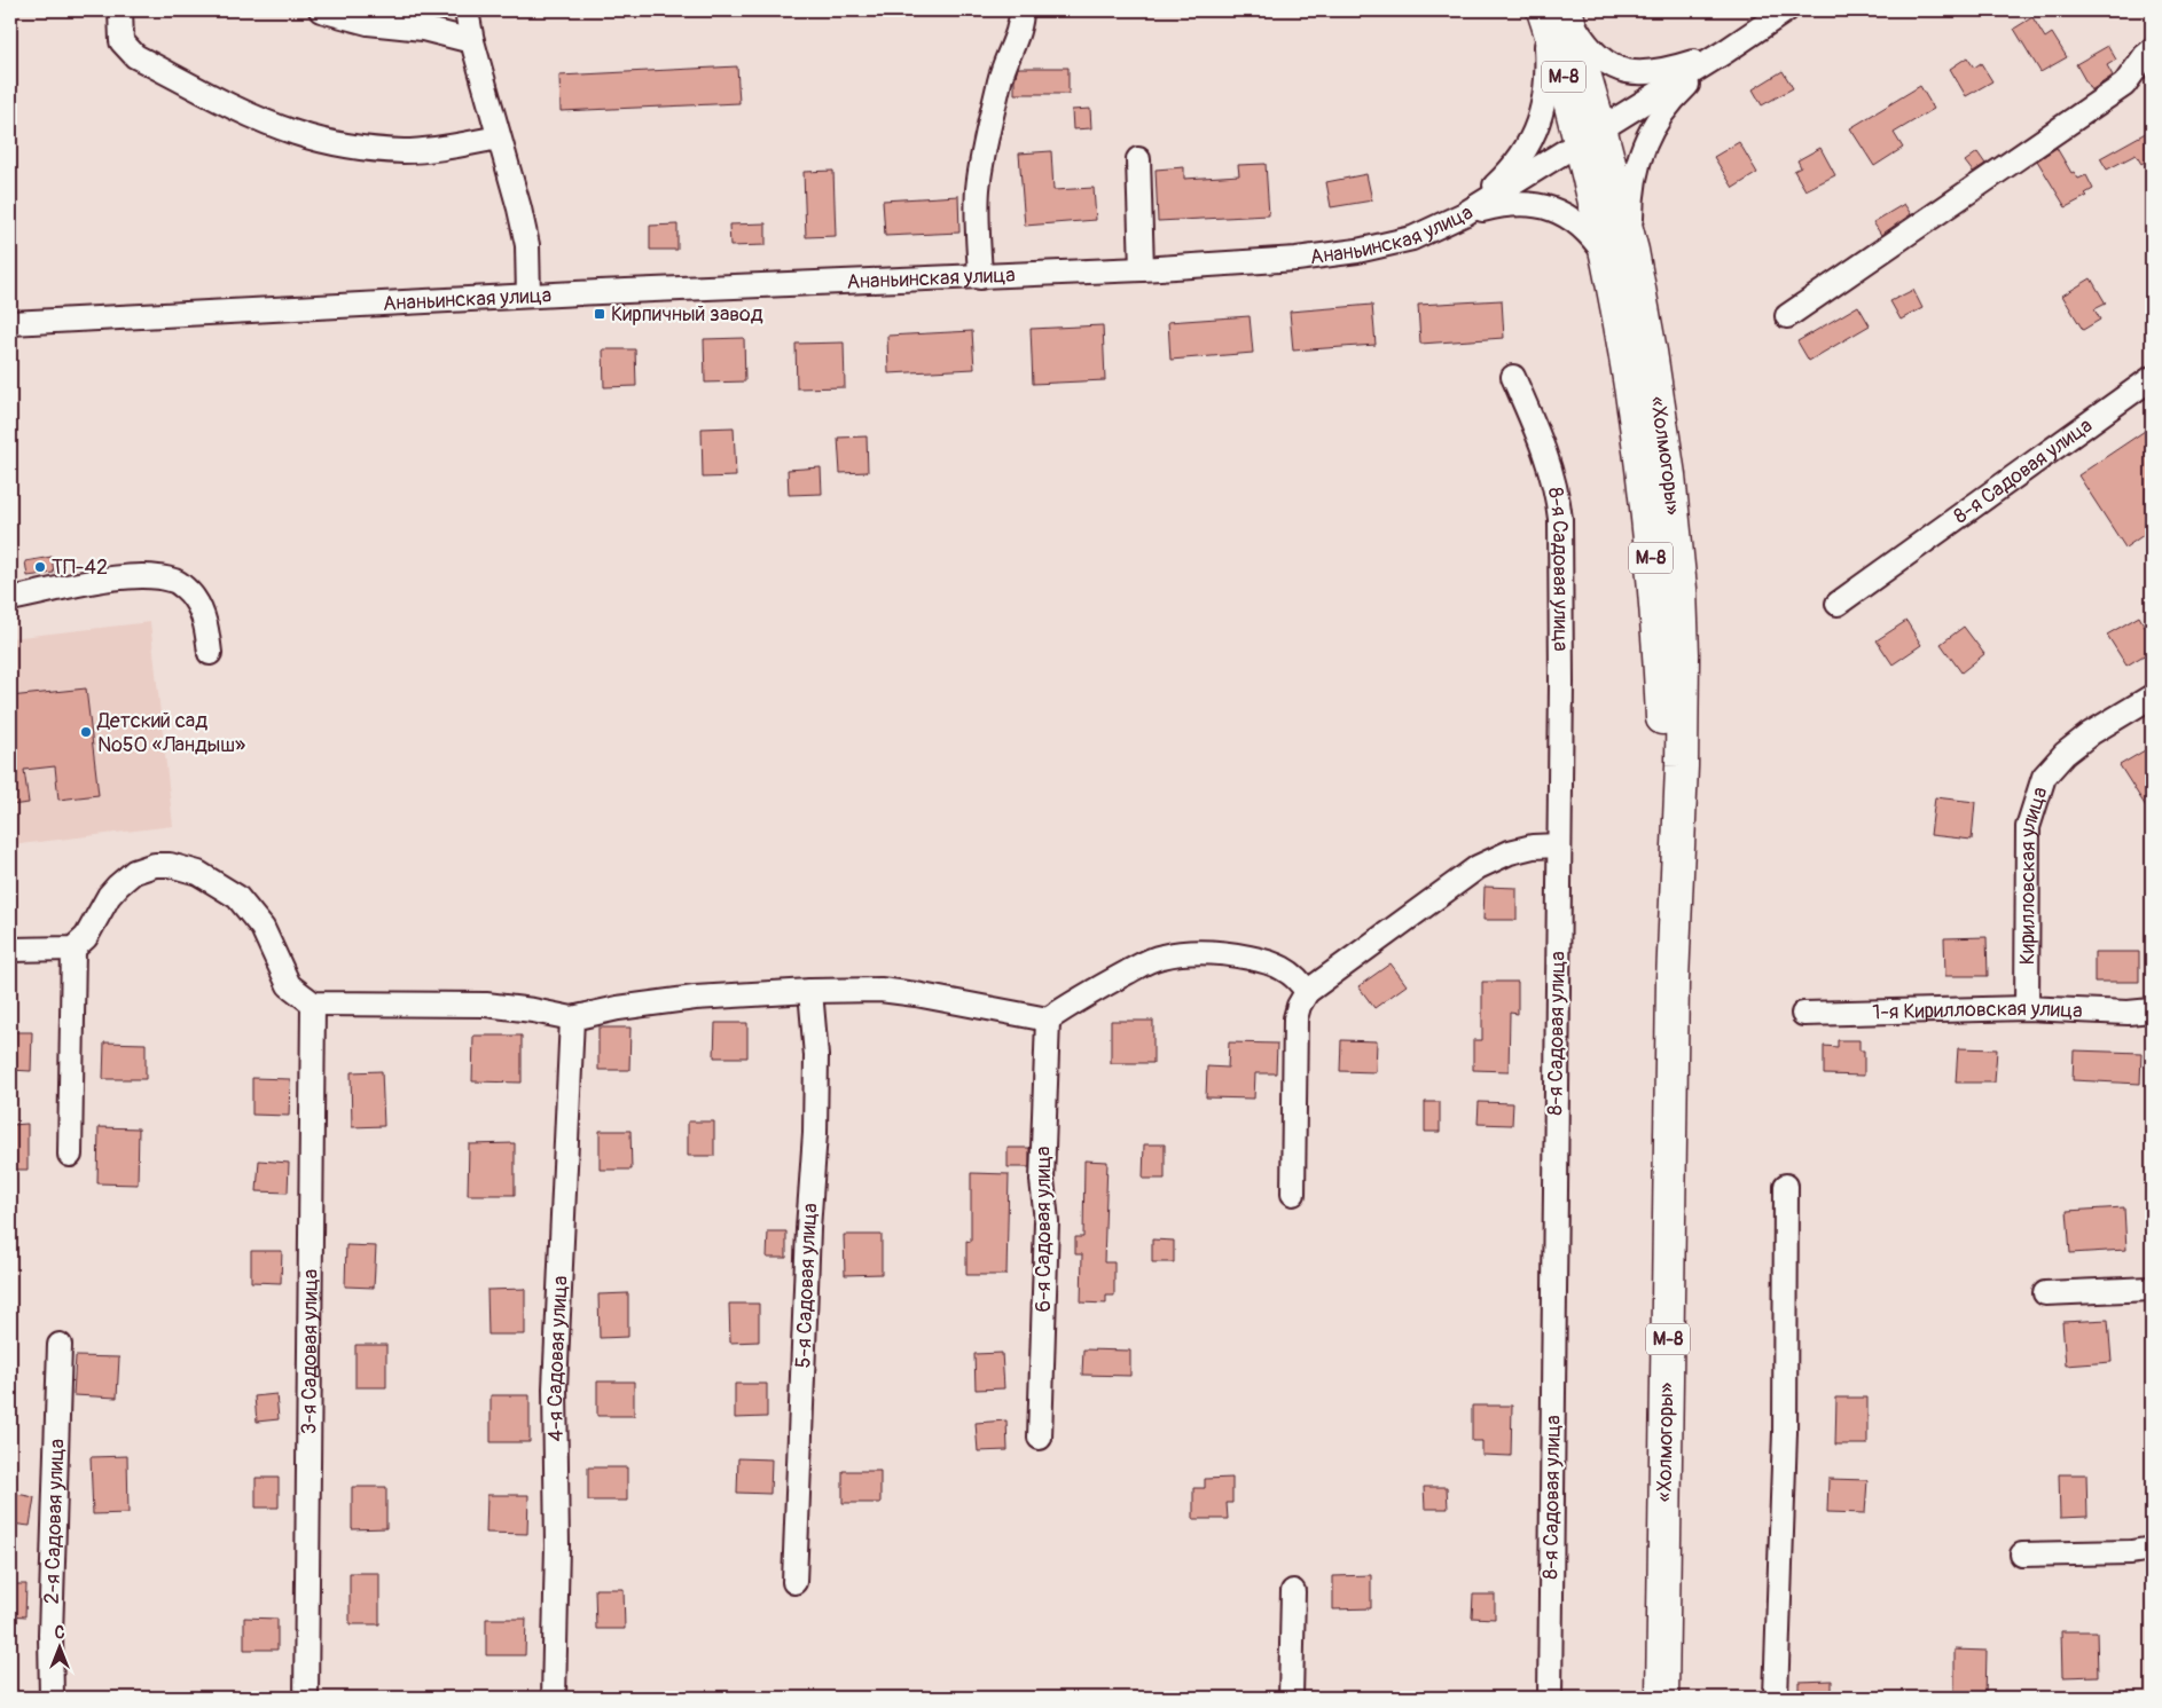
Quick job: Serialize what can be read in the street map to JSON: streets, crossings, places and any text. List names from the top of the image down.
{
  "streets": {
    "highway": ["М-8", "«Холмогоры»"],
    "street": [
      "Ананьинская улица",
      "8-я Садовая улица",
      "Кирилловская улица",
      "1-я Кирилловская улица",
      "6-я Садовая улица",
      "5-я Садовая улица",
      "3-я Садовая улица",
      "4-я Садовая улица",
      "2-я Садовая улица"
    ]
  },
  "crossings": [
    ["Ананьинская улица", "«Холмогоры»"],
    ["Кирилловская улица", "1-я Кирилловская улица"]
  ],
  "places": {
    "transit": ["Кирпичный завод"],
    "other": ["ТП-42", "Детский сад №50 «Ландыш»"]
  },
  "north": "top"
}
